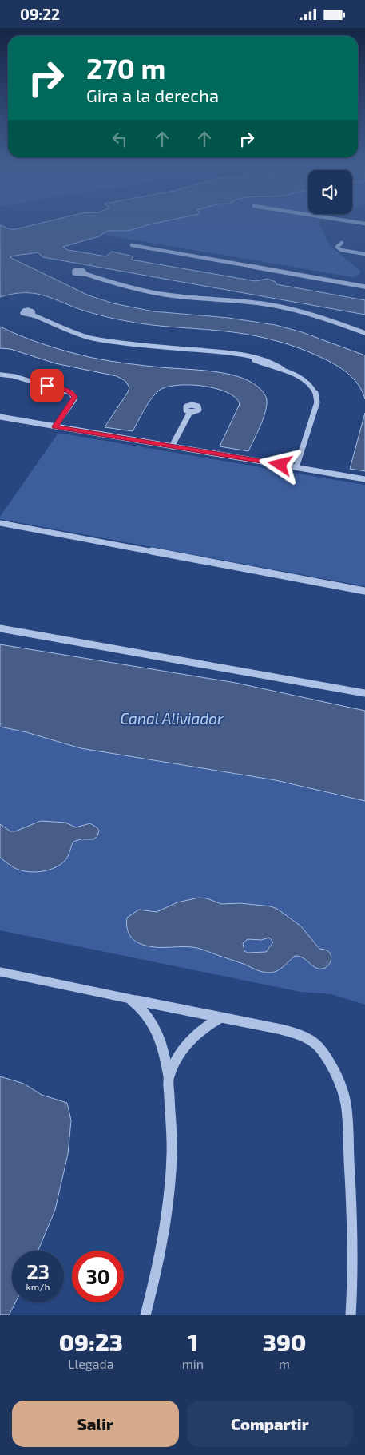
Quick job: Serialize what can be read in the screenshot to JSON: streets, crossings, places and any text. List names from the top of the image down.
{
  "water": ["Canal Aliviador"],
  "page": {
    "status": "09:22",
    "turn": ["270 m", "Gira a la derecha"],
    "speed": "23 km/h",
    "limit": "30",
    "eta": [
      "09:23",
      "Llegada",
      "1",
      "min",
      "390",
      "m"
    ],
    "buttons": ["Salir", "Compartir"]
  }
}
